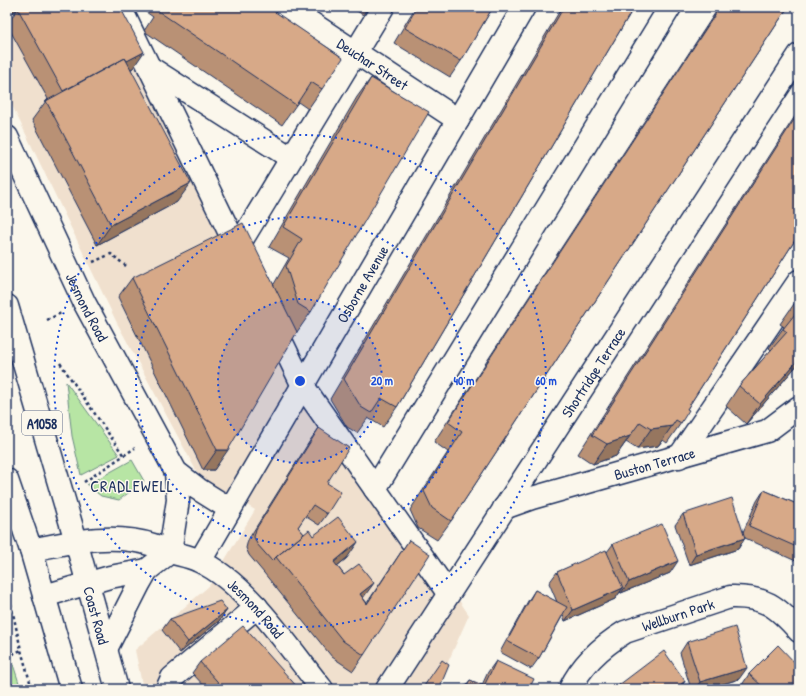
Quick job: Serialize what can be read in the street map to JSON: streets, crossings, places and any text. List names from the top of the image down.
{
  "streets": {
    "main road": [
      "Deuchar Street",
      "Osborne Avenue",
      "Jesmond Road",
      "Shortridge Terrace",
      "A1058",
      "Buston Terrace",
      "Coast Road",
      "Wellburn Park"
    ]
  },
  "crossings": [
    ["Deuchar Street", "Osborne Avenue"],
    ["Osborne Avenue", "Jesmond Road"],
    ["Jesmond Road", "A1058"],
    ["Jesmond Road", "Coast Road"],
    ["Shortridge Terrace", "Buston Terrace"],
    ["A1058", "Coast Road"]
  ],
  "districts": ["CRADLEWELL"],
  "rings": ["20 m", "40 m", "60 m"]
}
